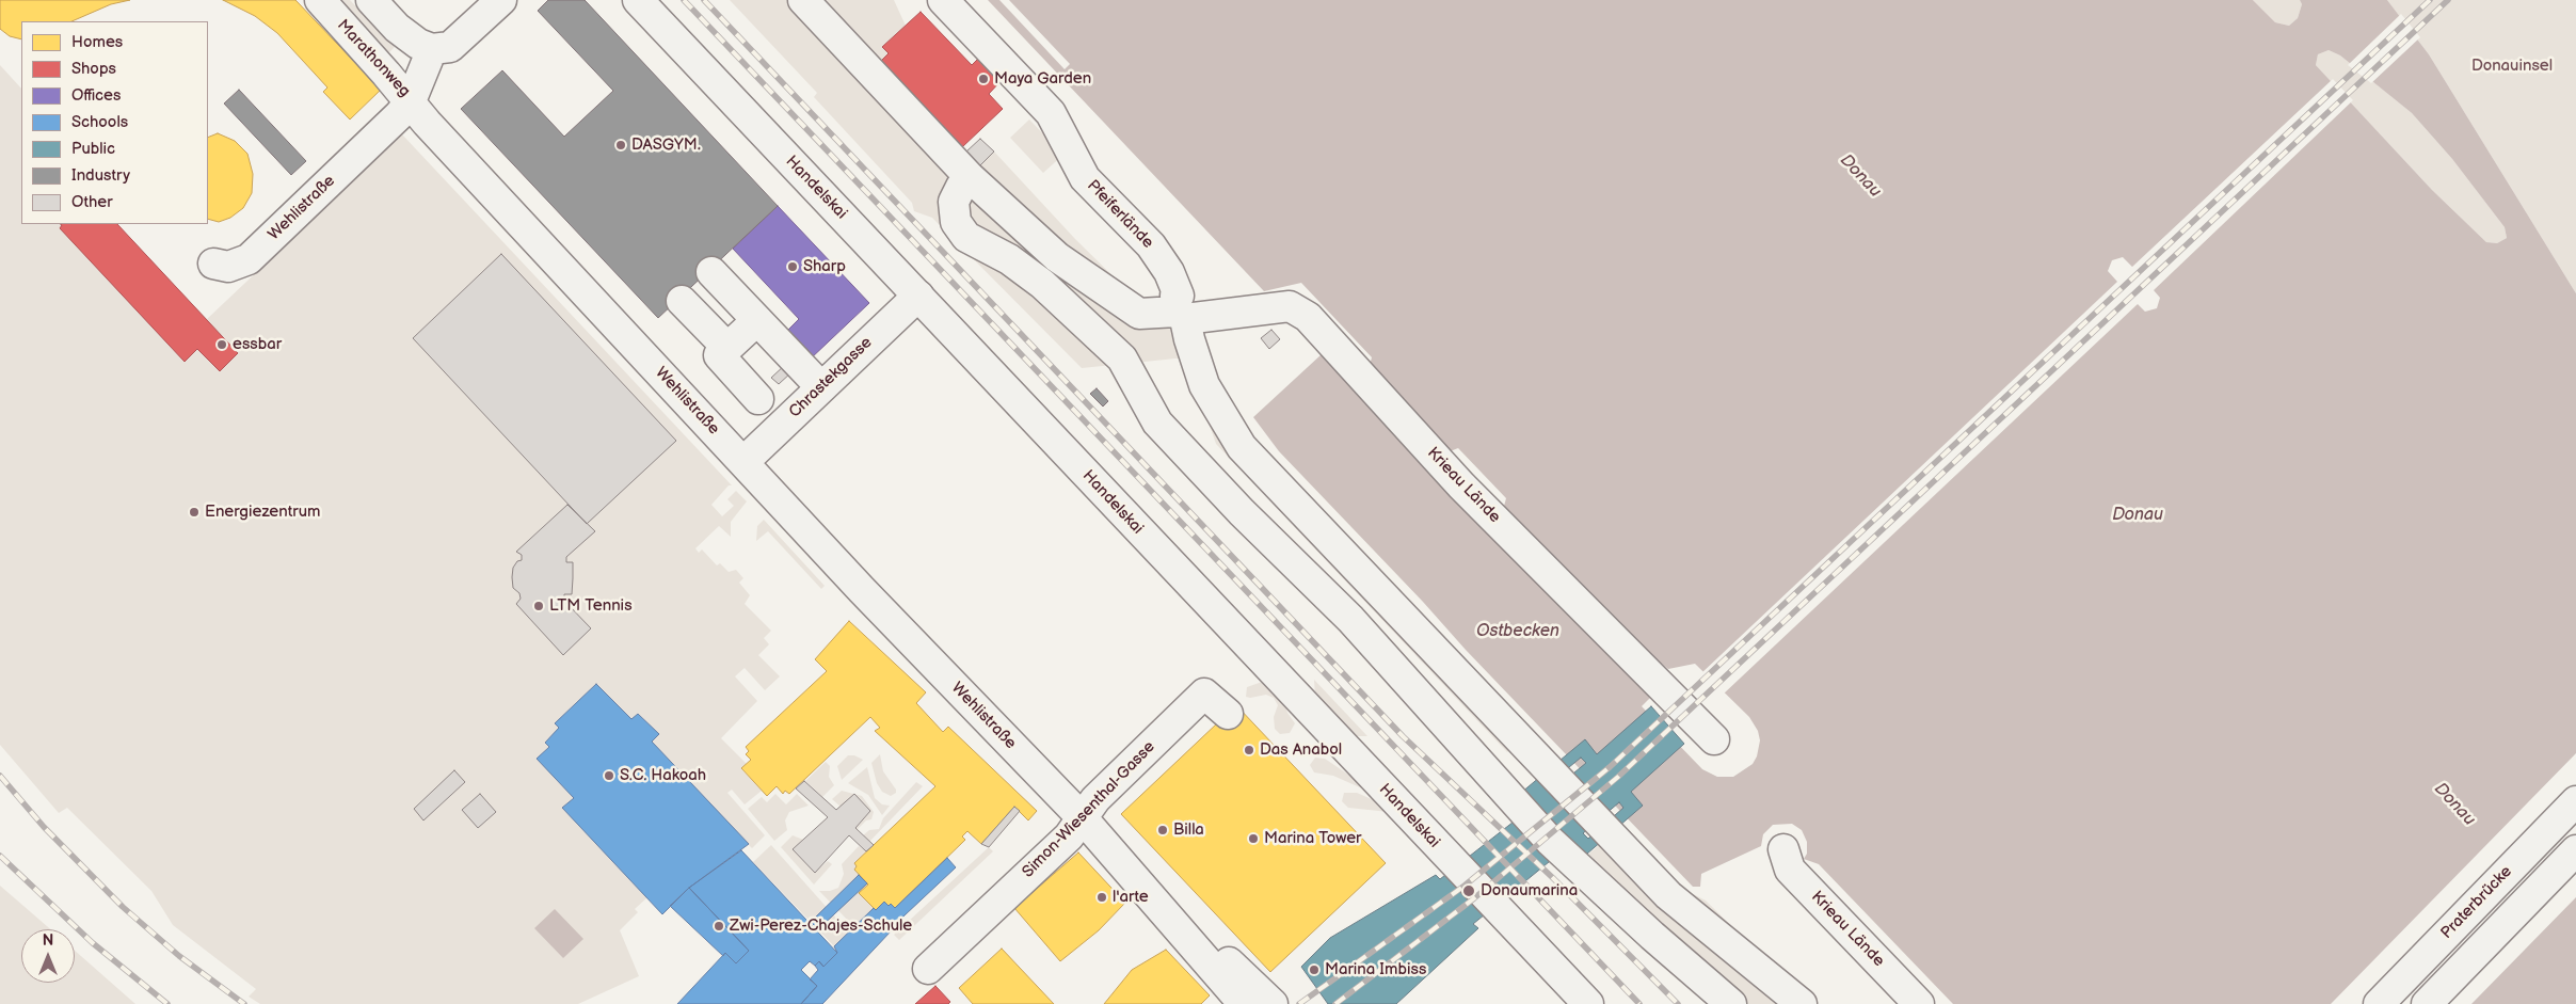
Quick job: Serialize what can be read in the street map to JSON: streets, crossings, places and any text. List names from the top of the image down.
{
  "streets": {
    "main road": [
      "Marathonweg",
      "Handelskai",
      "Wehlistraße",
      "Pfeiferlände",
      "Chrastekgasse",
      "Krieau Lände",
      "Simon-Wiesenthal-Gasse",
      "Praterbrücke"
    ]
  },
  "crossings": [
    ["Marathonweg", "Wehlistraße"],
    ["Handelskai", "Chrastekgasse"],
    ["Wehlistraße", "Chrastekgasse"],
    ["Wehlistraße", "Simon-Wiesenthal-Gasse"],
    ["Pfeiferlände", "Krieau Lände"]
  ],
  "water": ["Donau", "Ostbecken"],
  "parks": ["Donauinsel"],
  "places": [
    "Maya Garden",
    "DASGYM.",
    "Sharp",
    "essbar",
    "Energiezentrum",
    "LTM Tennis",
    "Das Anabol",
    "S.C. Hakoah",
    "Billa",
    "Marina Tower",
    "Donaumarina",
    "l'arte",
    "Zwi-Perez-Chajes-Schule",
    "Marina Imbiss"
  ],
  "legend": [
    "Homes",
    "Shops",
    "Offices",
    "Schools",
    "Public",
    "Industry",
    "Other"
  ],
  "north": "top"
}
